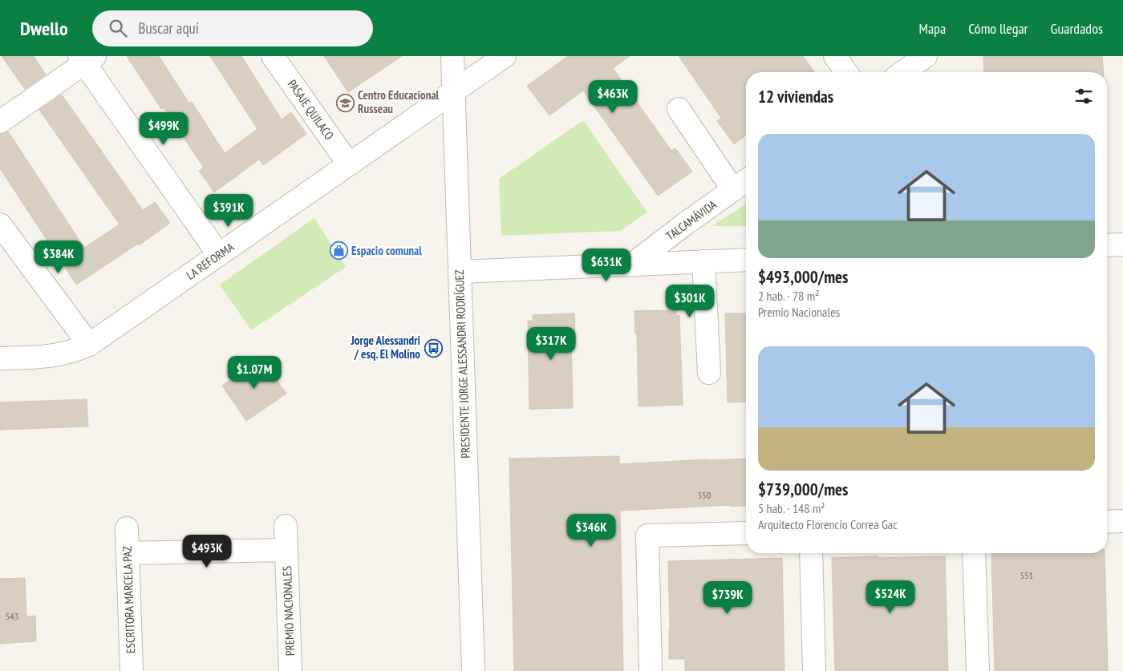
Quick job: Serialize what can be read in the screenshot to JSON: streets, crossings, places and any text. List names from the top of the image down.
{
  "streets": {
    "street": [
      "PASAJE QUILACO",
      "TALCAMÁVIDA",
      "LA REFORMA",
      "PRESIDENTE JORGE ALESSANDRI RODRÍGUEZ",
      "ESCRITORA MARCELA PAZ",
      "PREMIO NACIONALES"
    ]
  },
  "crossings": [
    ["PASAJE QUILACO", "LA REFORMA"],
    ["LA REFORMA", "PRESIDENTE JORGE ALESSANDRI RODRÍGUEZ"],
    ["ESCRITORA MARCELA PAZ", "PREMIO NACIONALES"]
  ],
  "places": {
    "school or university": ["Centro Educacional Russeau"],
    "shop": ["Espacio comunal"],
    "bus stop": ["Jorge Alessandri / esq. El Molino"]
  },
  "house_numbers": ["550", "551", "543"],
  "page": {
    "header": "Dwello",
    "search": "Buscar aquí",
    "nav": ["Mapa", "Cómo llegar", "Guardados"],
    "heading": "12 viviendas",
    "price": [
      "$463K",
      "$499K",
      "$391K",
      "$384K",
      "$631K",
      "$301K",
      "$317K",
      "$1.07M",
      "$346K",
      "$493K",
      "$524K",
      "$739K"
    ],
    "list": [
      {
        "name": "$493,000/mes",
        "note": "2 hab. · 78 m² · Premio Nacionales"
      },
      {
        "name": "$739,000/mes",
        "note": "5 hab. · 148 m² · Arquitecto Florencio Correa Gac"
      }
    ]
  }
}
